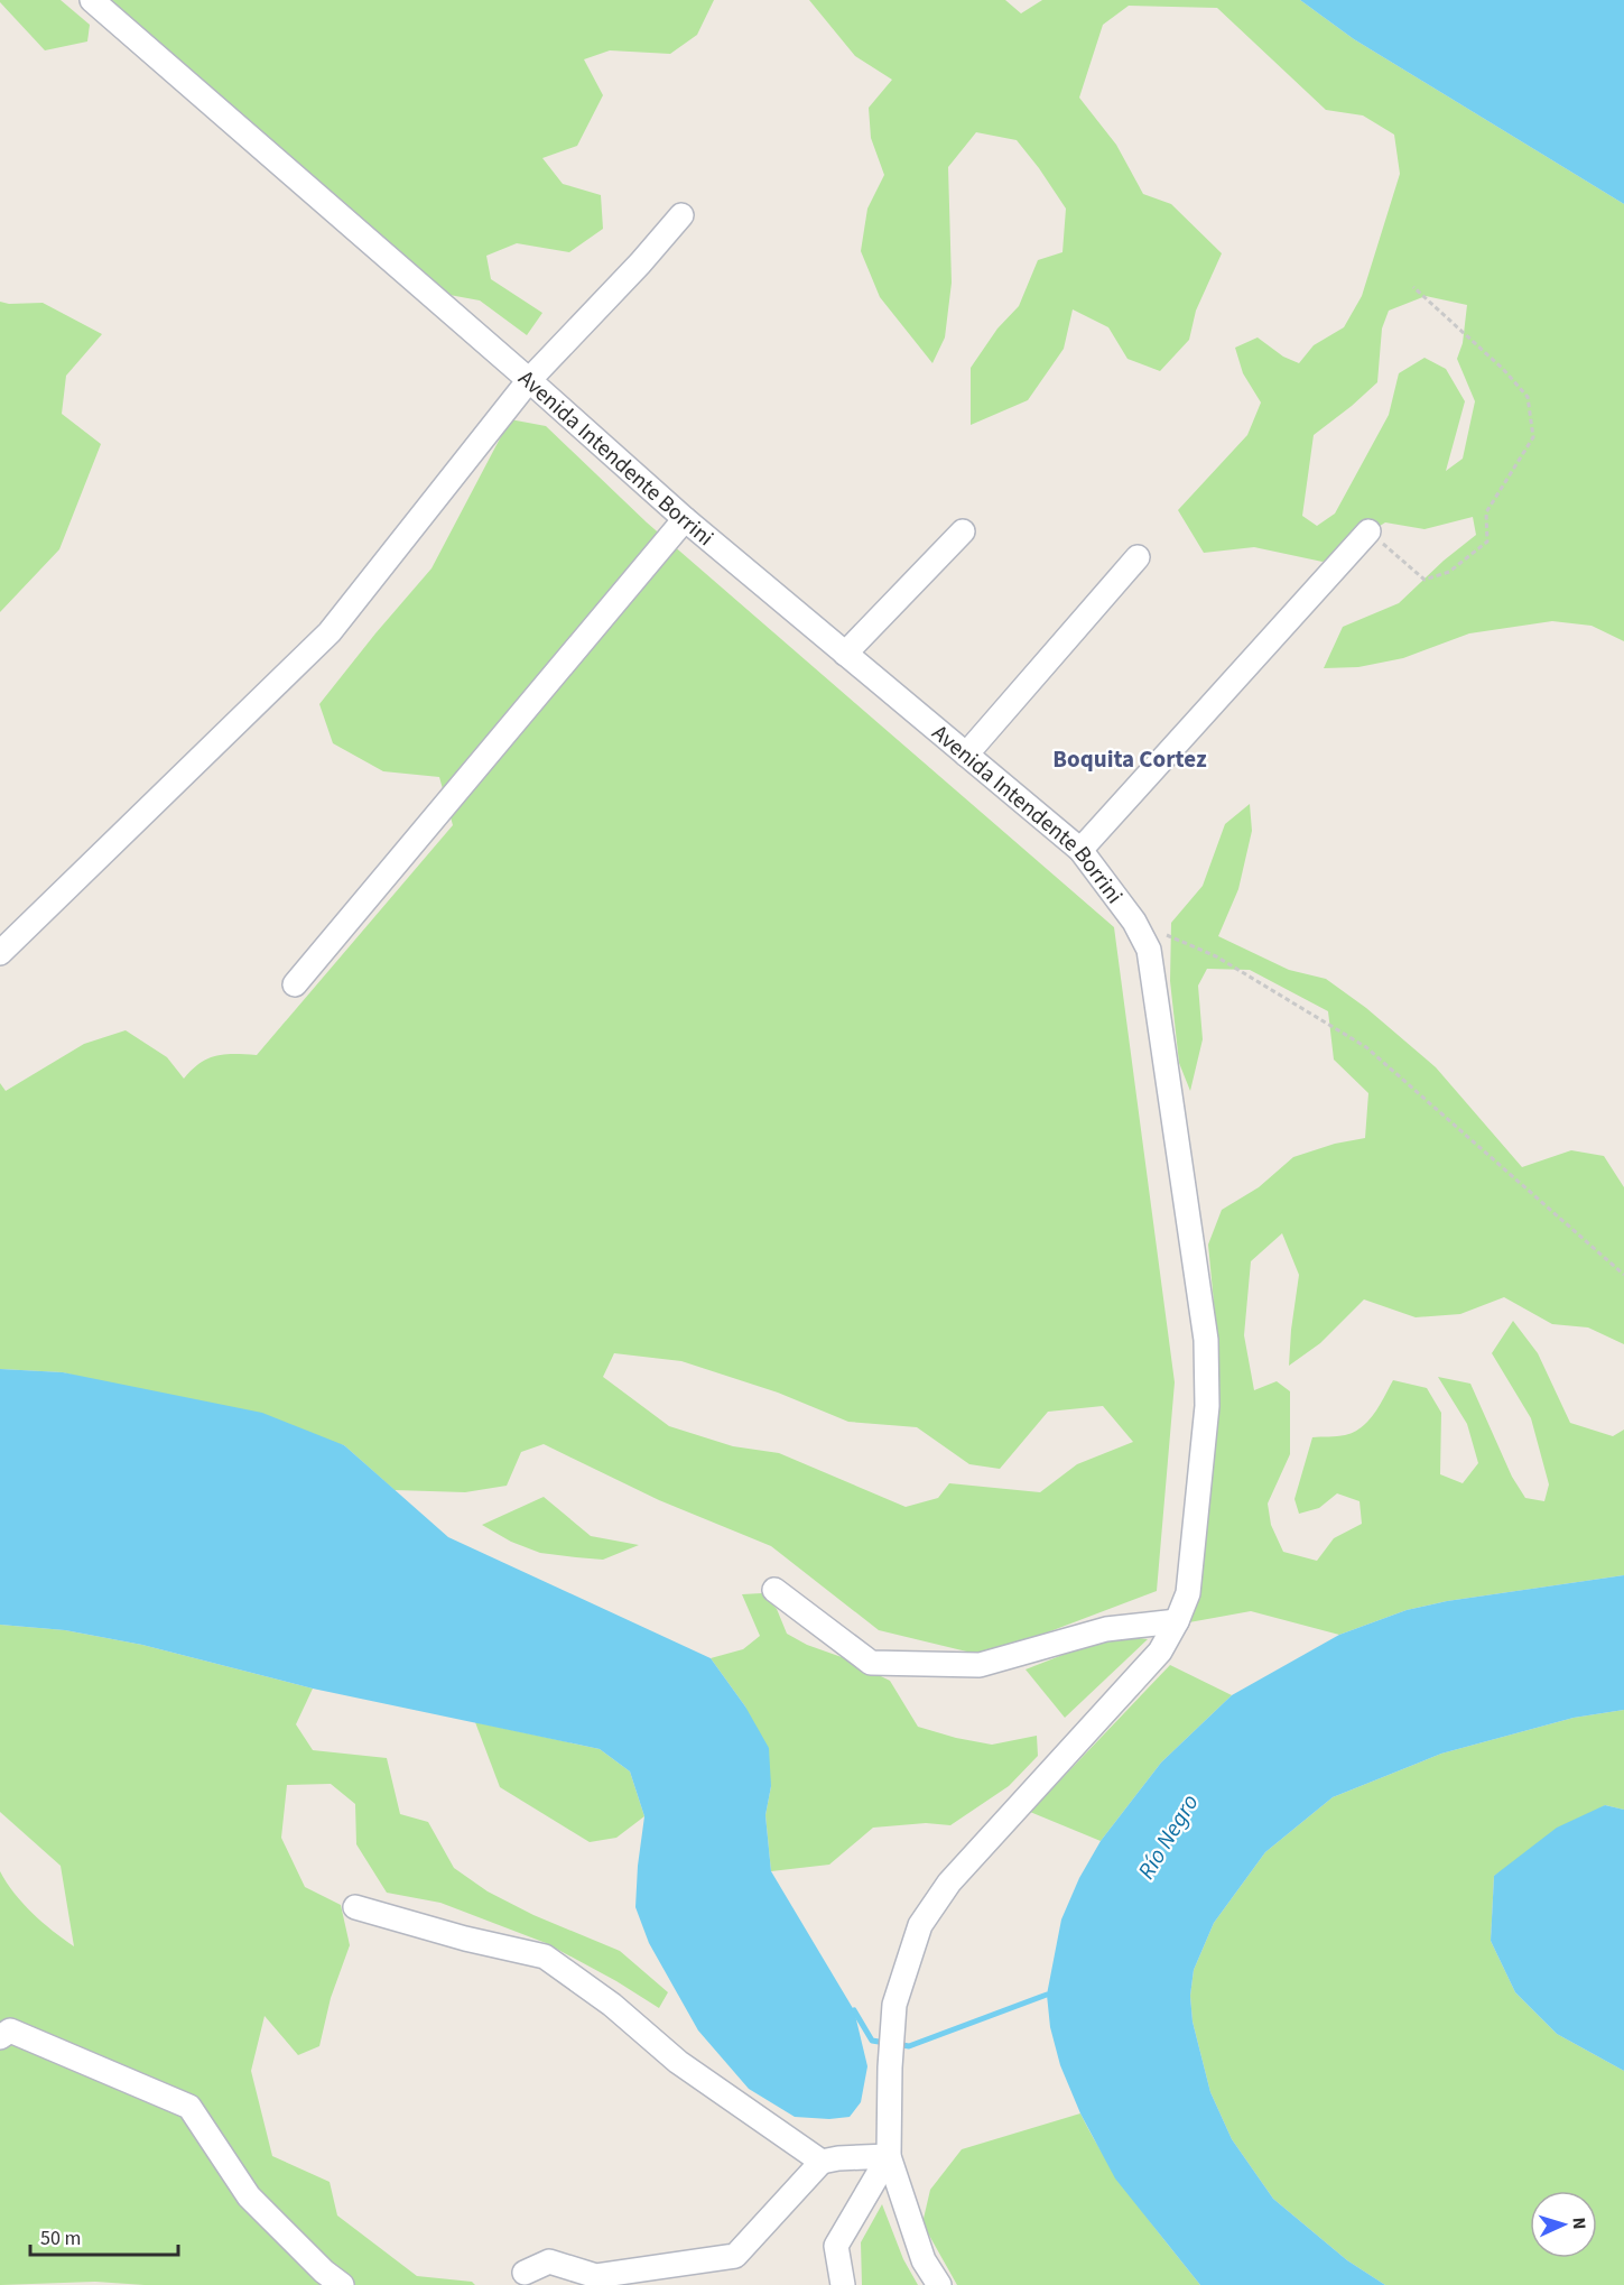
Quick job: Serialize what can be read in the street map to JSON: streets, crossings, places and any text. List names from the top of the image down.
{
  "streets": {
    "street": ["Avenida Intendente Borrini"]
  },
  "districts": ["Boquita Cortez"],
  "water": ["Río Negro"],
  "scale_bar": "50 m",
  "north": "right"
}
